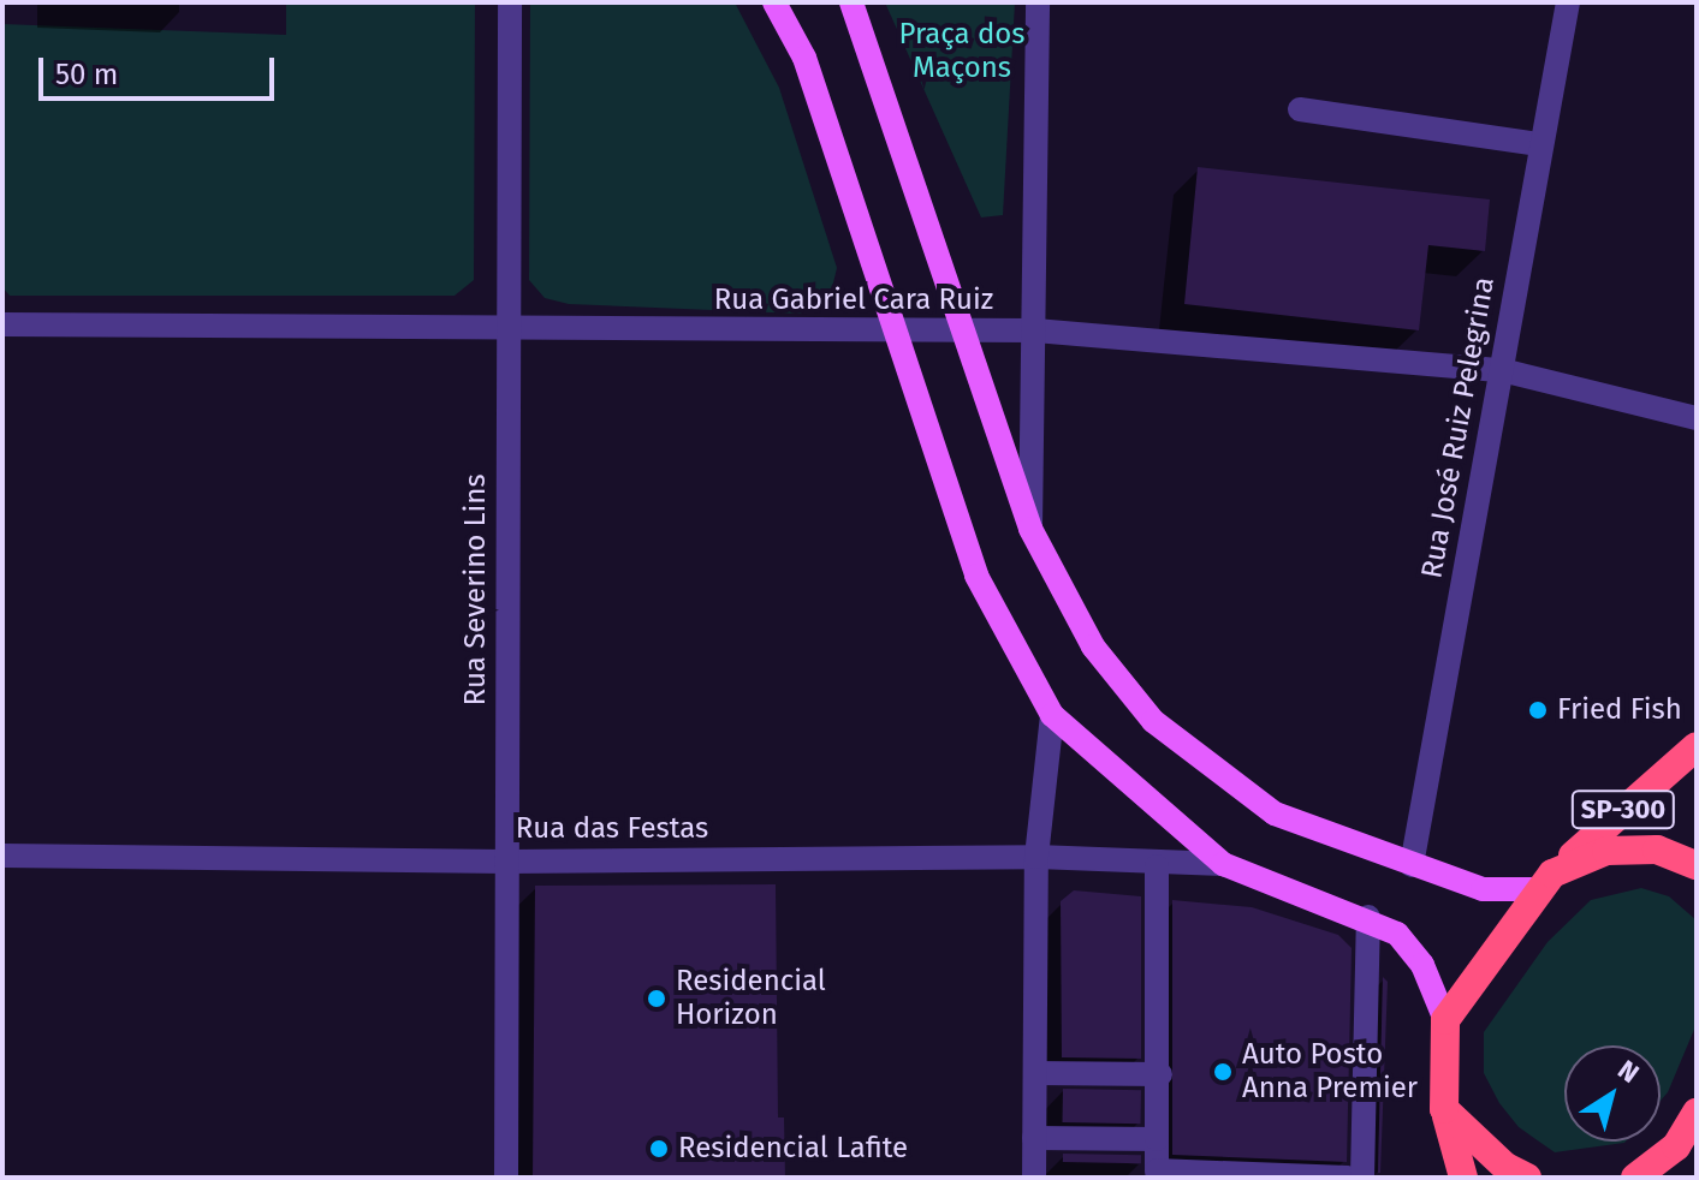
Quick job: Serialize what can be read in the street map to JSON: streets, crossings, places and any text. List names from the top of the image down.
{
  "streets": {
    "highway": ["SP-300"],
    "street": [
      "Rua Gabriel Cara Ruiz",
      "Rua José Ruiz Pelegrina",
      "Rua Severino Lins",
      "Rua das Festas"
    ]
  },
  "crossings": [
    ["Rua Gabriel Cara Ruiz", "Rua José Ruiz Pelegrina"],
    ["Rua Gabriel Cara Ruiz", "Rua Severino Lins"],
    ["Rua Severino Lins", "Rua das Festas"]
  ],
  "parks": ["Praça dos Maçons"],
  "places": [
    "Fried Fish",
    "Residencial Horizon",
    "Auto Posto Anna Premier",
    "Residencial Lafite"
  ],
  "scale_bar": "50 m",
  "north": "top right"
}
